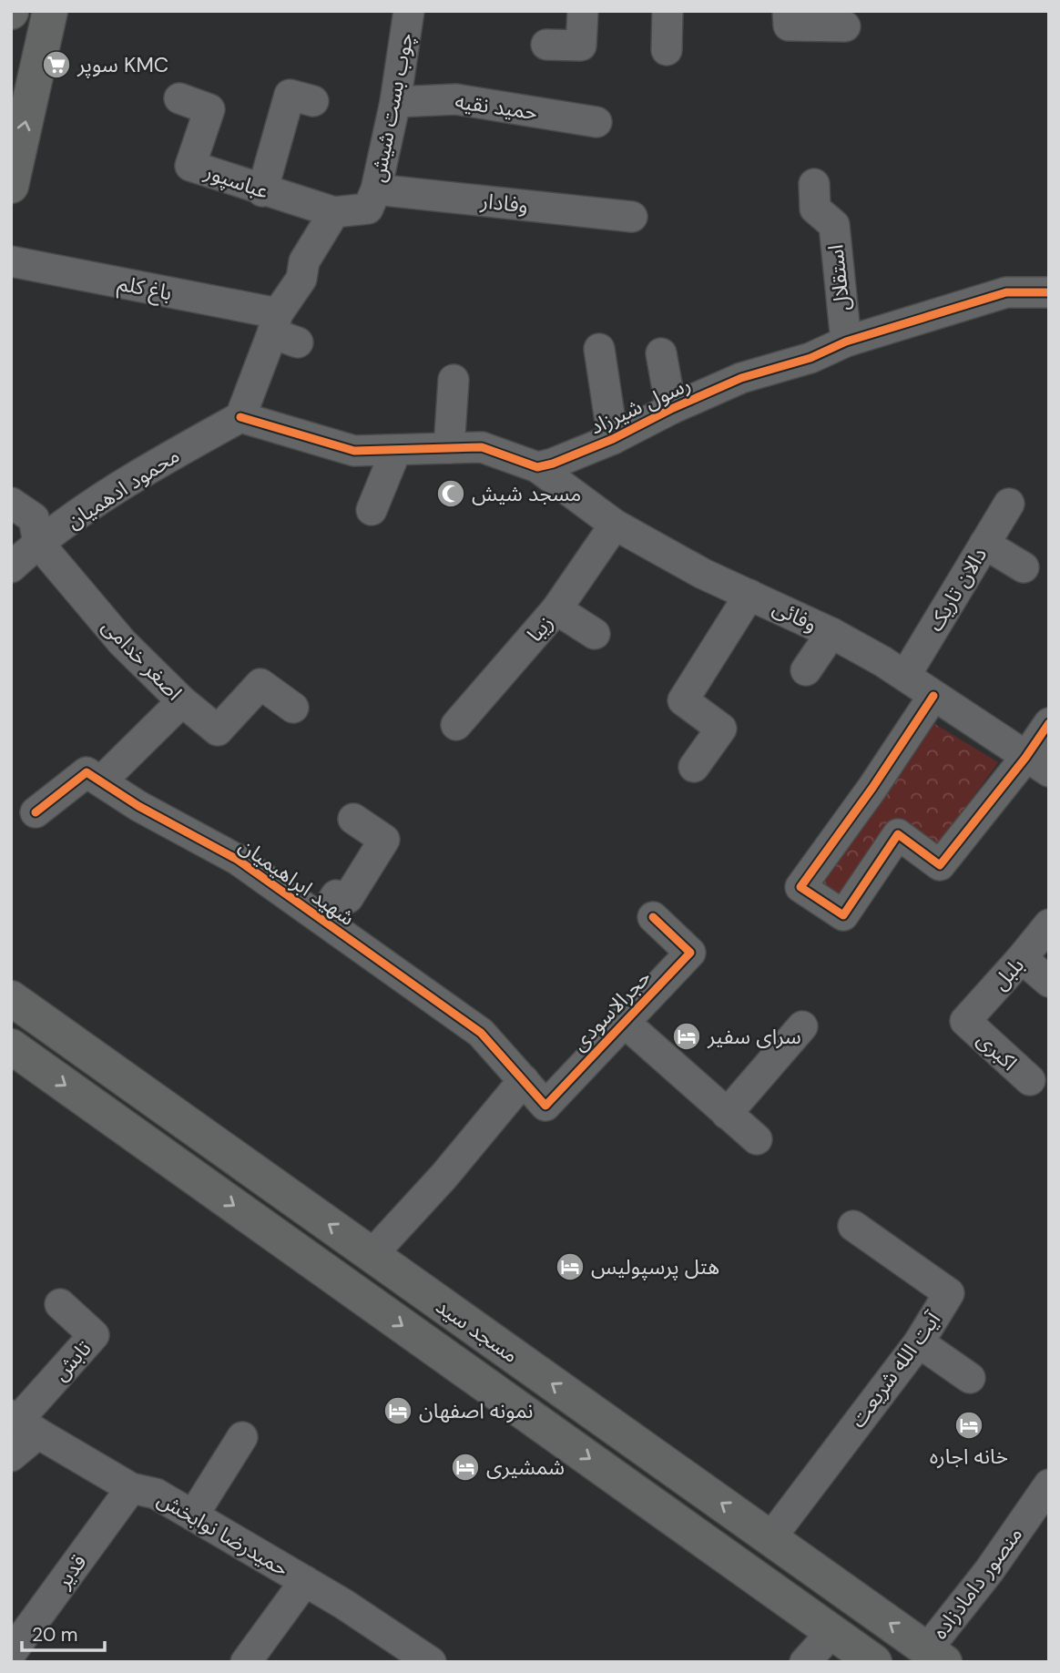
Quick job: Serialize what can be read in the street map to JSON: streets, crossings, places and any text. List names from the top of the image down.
{
  "streets": {
    "main road": ["مسجد سید"],
    "street": [
      "حمید نقیه",
      "چوب بست شیش",
      "عباسپور",
      "وفادار",
      "استقلال",
      "باغ کلم",
      "رسول شیرزاد",
      "محمود ادهمیان",
      "دالان تاریک",
      "وفائی",
      "زیبا",
      "اصغر خدامی",
      "شهید ابراهیمیان",
      "بلبل",
      "حجرالاسودی",
      "اکبری",
      "تابش",
      "آیت الله شریعت",
      "حمیدرضا نوابخش",
      "قدیر",
      "منصور دامادزاده"
    ]
  },
  "crossings": [
    ["حمید نقیه", "چوب بست شیش"],
    ["چوب بست شیش", "عباسپور"],
    ["چوب بست شیش", "وفادار"],
    ["استقلال", "رسول شیرزاد"],
    ["رسول شیرزاد", "وفائی"],
    ["محمود ادهمیان", "اصغر خدامی"],
    ["دالان تاریک", "وفائی"],
    ["وفائی", "زیبا"],
    ["شهید ابراهیمیان", "حجرالاسودی"],
    ["بلبل", "اکبری"],
    ["مسجد سید", "آیت الله شریعت"],
    ["مسجد سید", "منصور دامادزاده"],
    ["تابش", "حمیدرضا نوابخش"],
    ["حمیدرضا نوابخش", "قدیر"]
  ],
  "places": {
    "supermarket": ["سوپر KMC"],
    "mosque": ["مسجد شیش"],
    "hotel": [
      "سرای سفیر",
      "هتل پرسپولیس",
      "نمونه اصفهان",
      "خانه اجاره",
      "شمشیری"
    ]
  },
  "scale_bar": "20 m"
}
